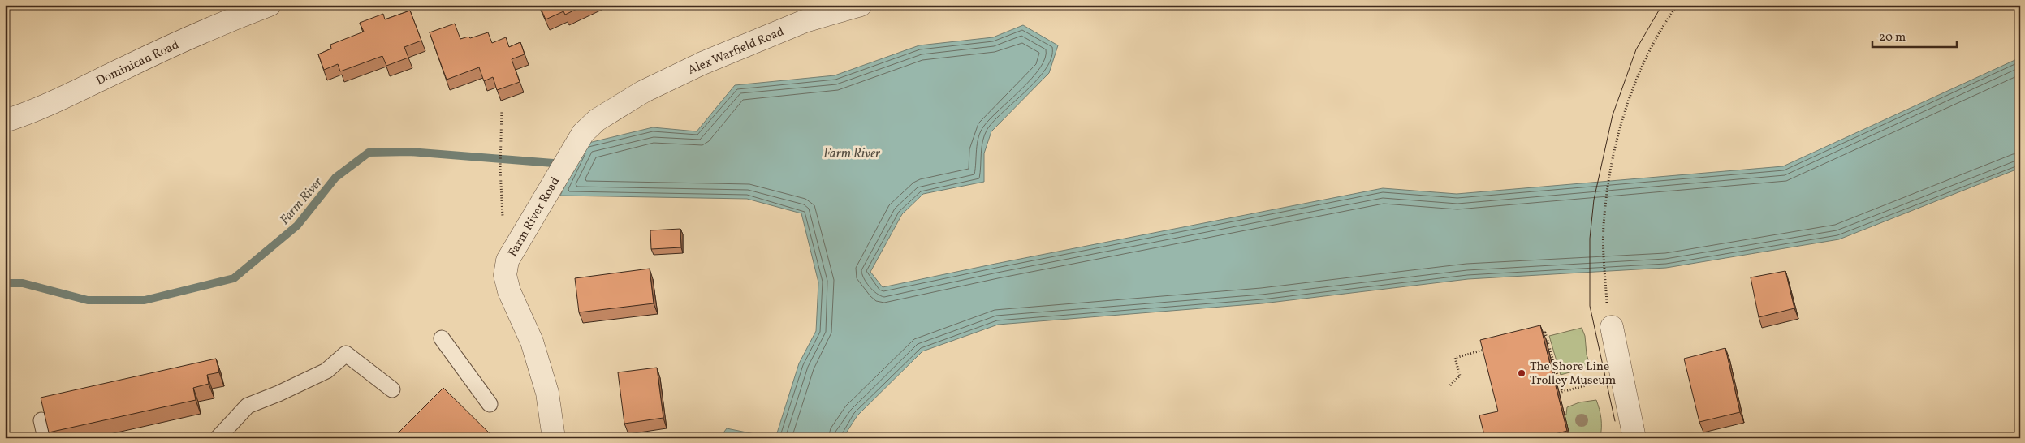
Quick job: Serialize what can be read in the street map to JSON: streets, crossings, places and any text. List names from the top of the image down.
{
  "streets": {
    "street": ["Alex Warfield Road", "Dominican Road", "Farm River Road"]
  },
  "crossings": [
    ["Alex Warfield Road", "Farm River Road"]
  ],
  "water": ["Farm River"],
  "places": ["The Shore Line Trolley Museum"],
  "scale_bar": "20 m"
}
